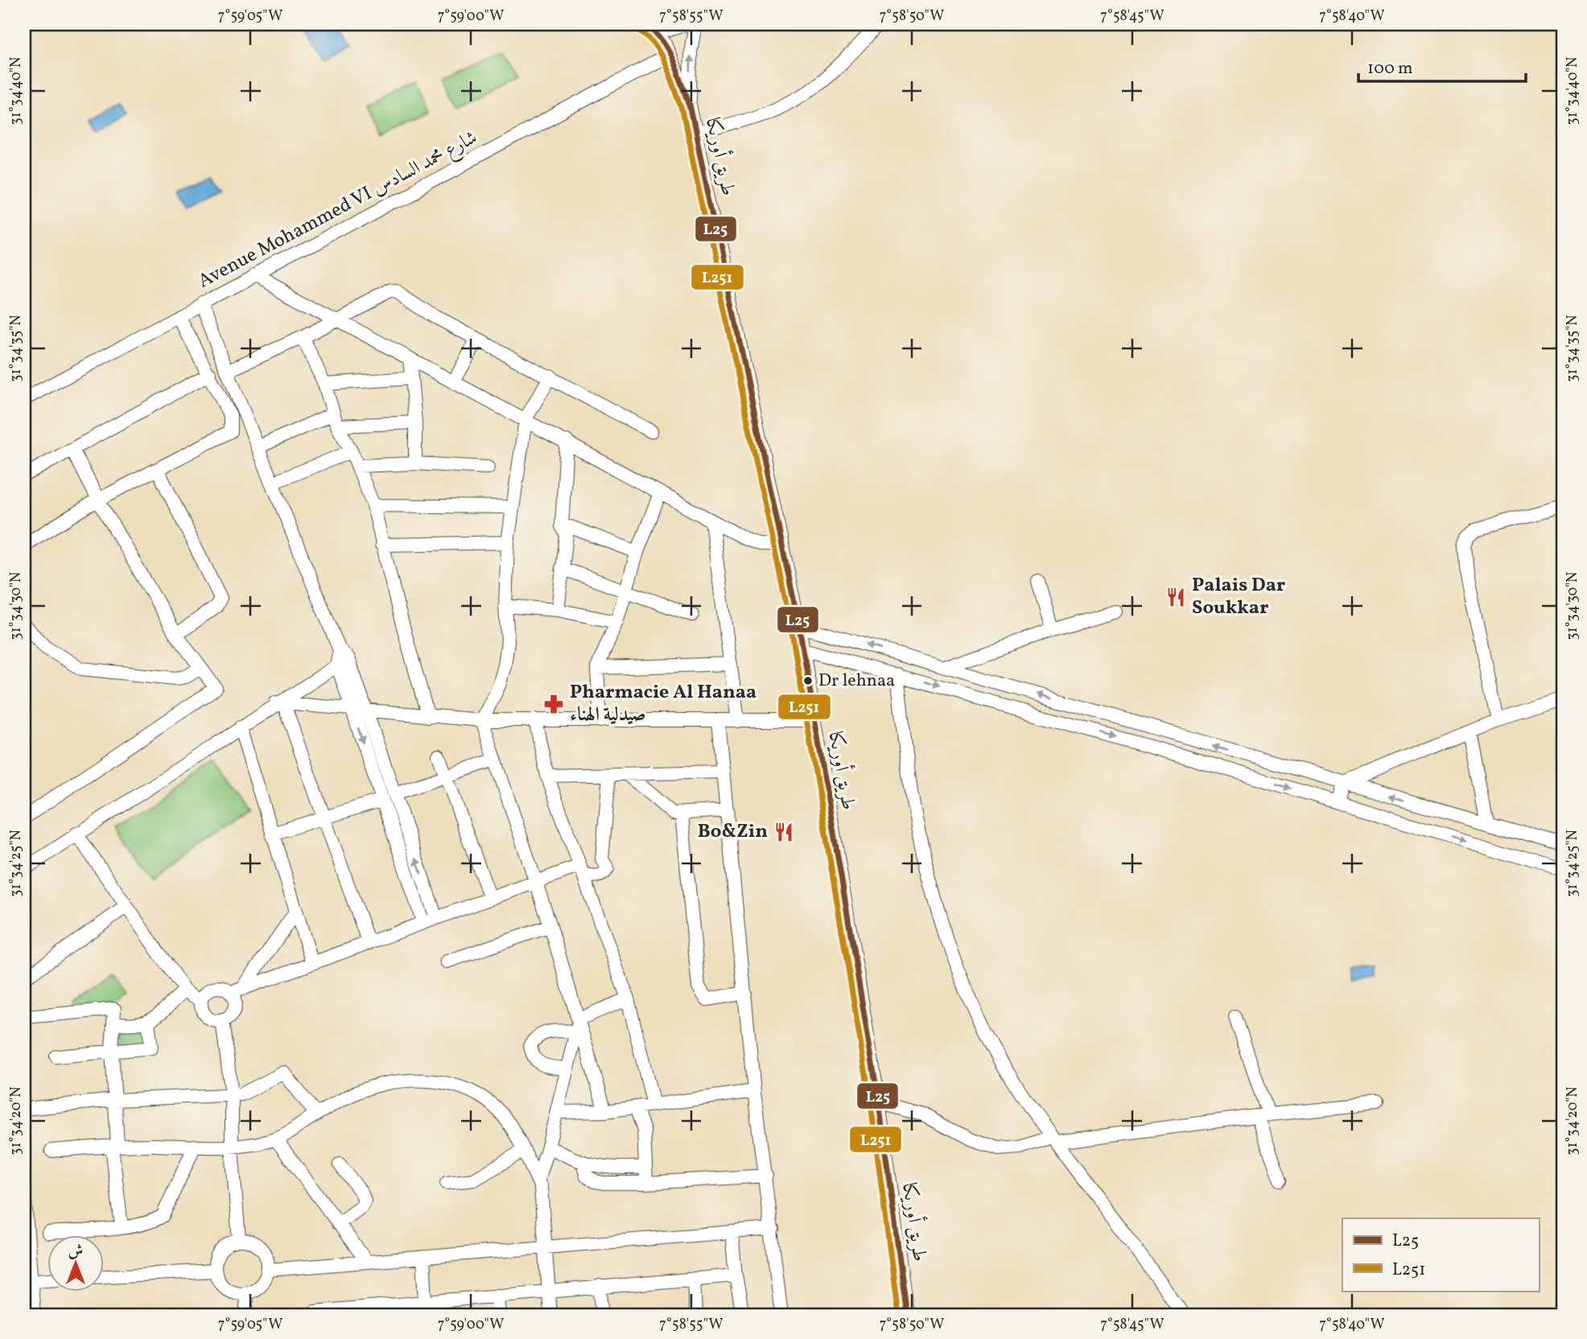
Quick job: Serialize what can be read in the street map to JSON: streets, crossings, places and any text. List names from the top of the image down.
{
  "streets": {
    "street": ["طريق أوريكا", "Avenue Mohammed VI شارع محمد السادس"]
  },
  "crossings": [
    ["طريق أوريكا", "Avenue Mohammed VI شارع محمد السادس"]
  ],
  "places": {
    "restaurant": ["Palais Dar Soukkar", "Bo&Zin"],
    "other": ["Dr lehnaa"],
    "pharmacy": ["Pharmacie Al Hanaa صيدلية الهناء"]
  },
  "lines": ["transit line L25", "transit line L251"],
  "legend": ["L25", "L251"],
  "scale_bar": "100 m",
  "north": "top",
  "coordinates": [
    "7°59'05\"W",
    "7°59'00\"W",
    "7°58'55\"W",
    "7°58'50\"W",
    "7°58'45\"W",
    "7°58'40\"W",
    "31°34'40\"N",
    "31°34'35\"N",
    "31°34'30\"N",
    "31°34'25\"N",
    "31°34'20\"N"
  ]
}
